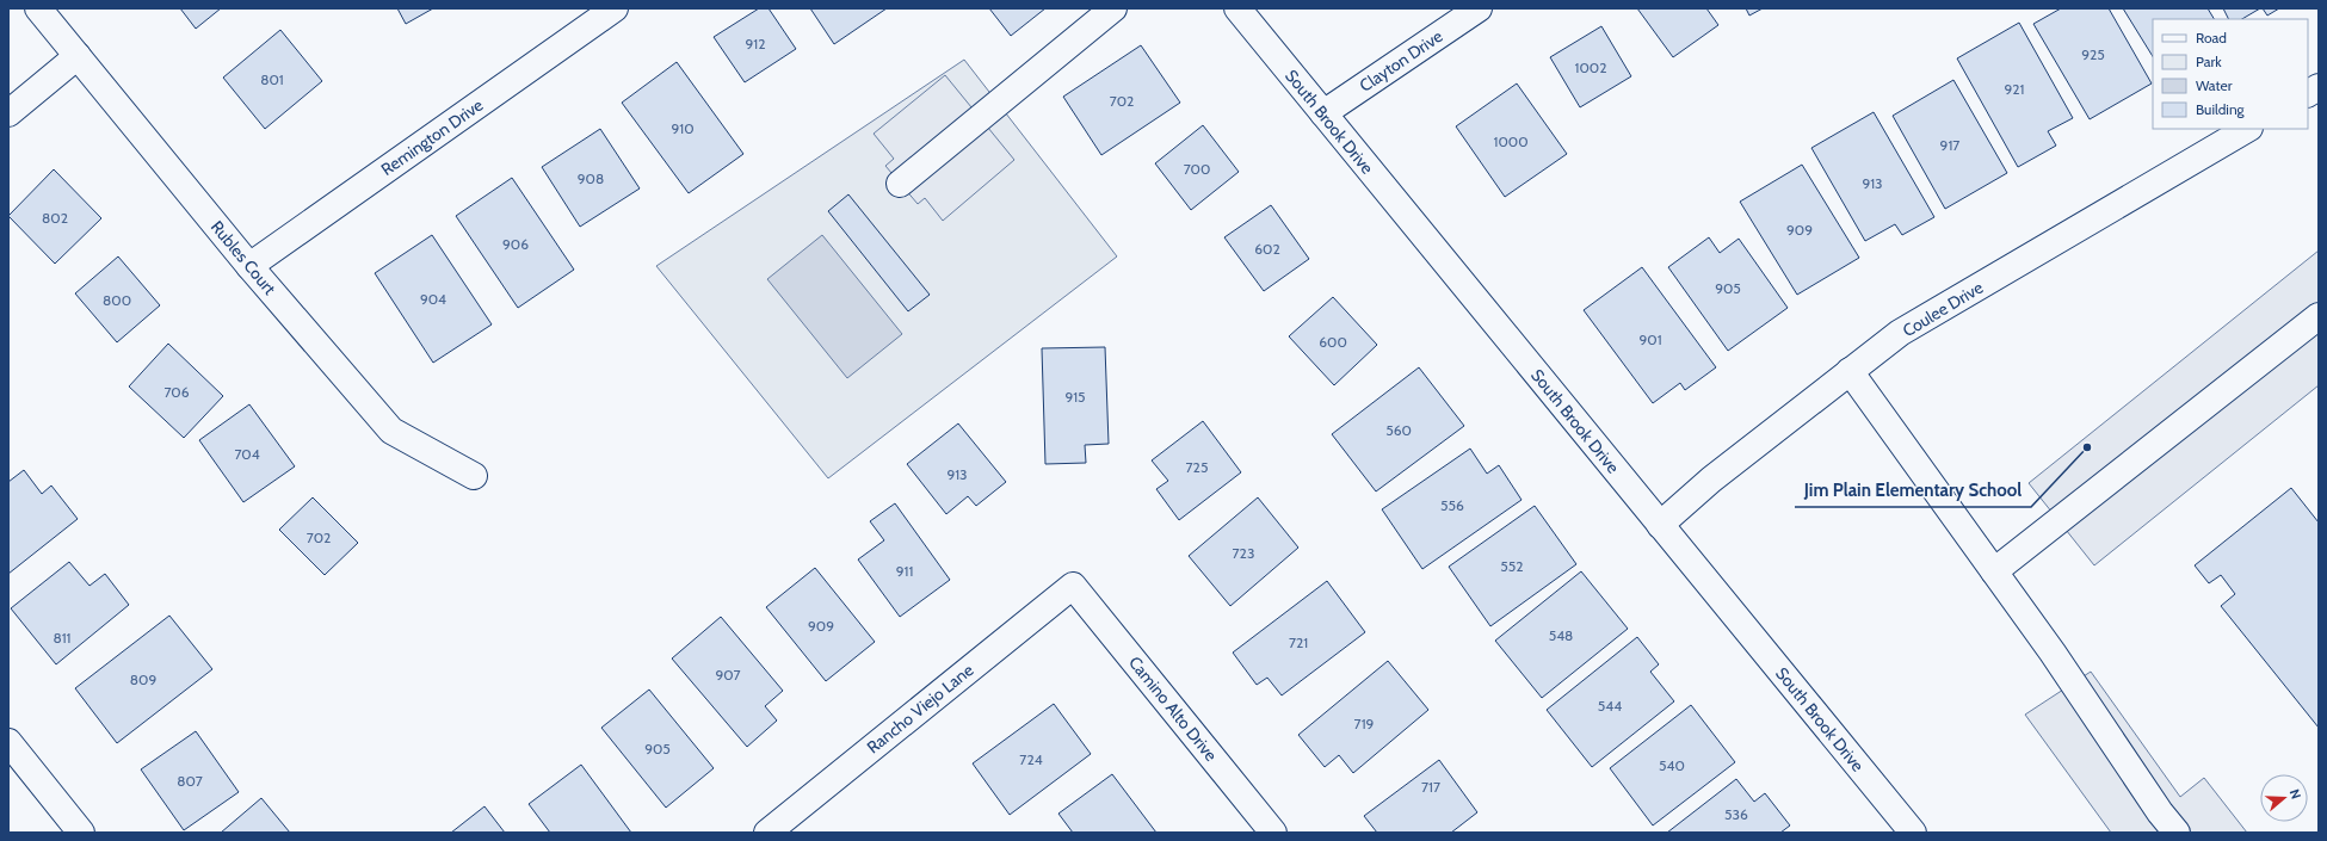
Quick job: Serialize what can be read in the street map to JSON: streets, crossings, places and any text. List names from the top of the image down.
{
  "streets": {
    "street": [
      "Clayton Drive",
      "South Brook Drive",
      "Remington Drive",
      "Rubles Court",
      "Coulee Drive",
      "Rancho Viejo Lane",
      "Camino Alto Drive"
    ]
  },
  "crossings": [
    ["Clayton Drive", "South Brook Drive"],
    ["South Brook Drive", "Coulee Drive"],
    ["Remington Drive", "Rubles Court"],
    ["Rancho Viejo Lane", "Camino Alto Drive"]
  ],
  "places": ["Jim Plain Elementary School"],
  "house_numbers": [
    "912",
    "925",
    "1002",
    "801",
    "921",
    "702",
    "910",
    "1000",
    "917",
    "700",
    "908",
    "913",
    "802",
    "909",
    "906",
    "602",
    "905",
    "904",
    "800",
    "901",
    "600",
    "706",
    "915",
    "560",
    "704",
    "725",
    "913",
    "556",
    "702",
    "723",
    "552",
    "911",
    "909",
    "548",
    "811",
    "721",
    "907",
    "809",
    "544",
    "719",
    "905",
    "724",
    "540",
    "807",
    "717",
    "536"
  ],
  "legend": [
    "Road",
    "Park",
    "Water",
    "Building"
  ],
  "north": "right"
}
